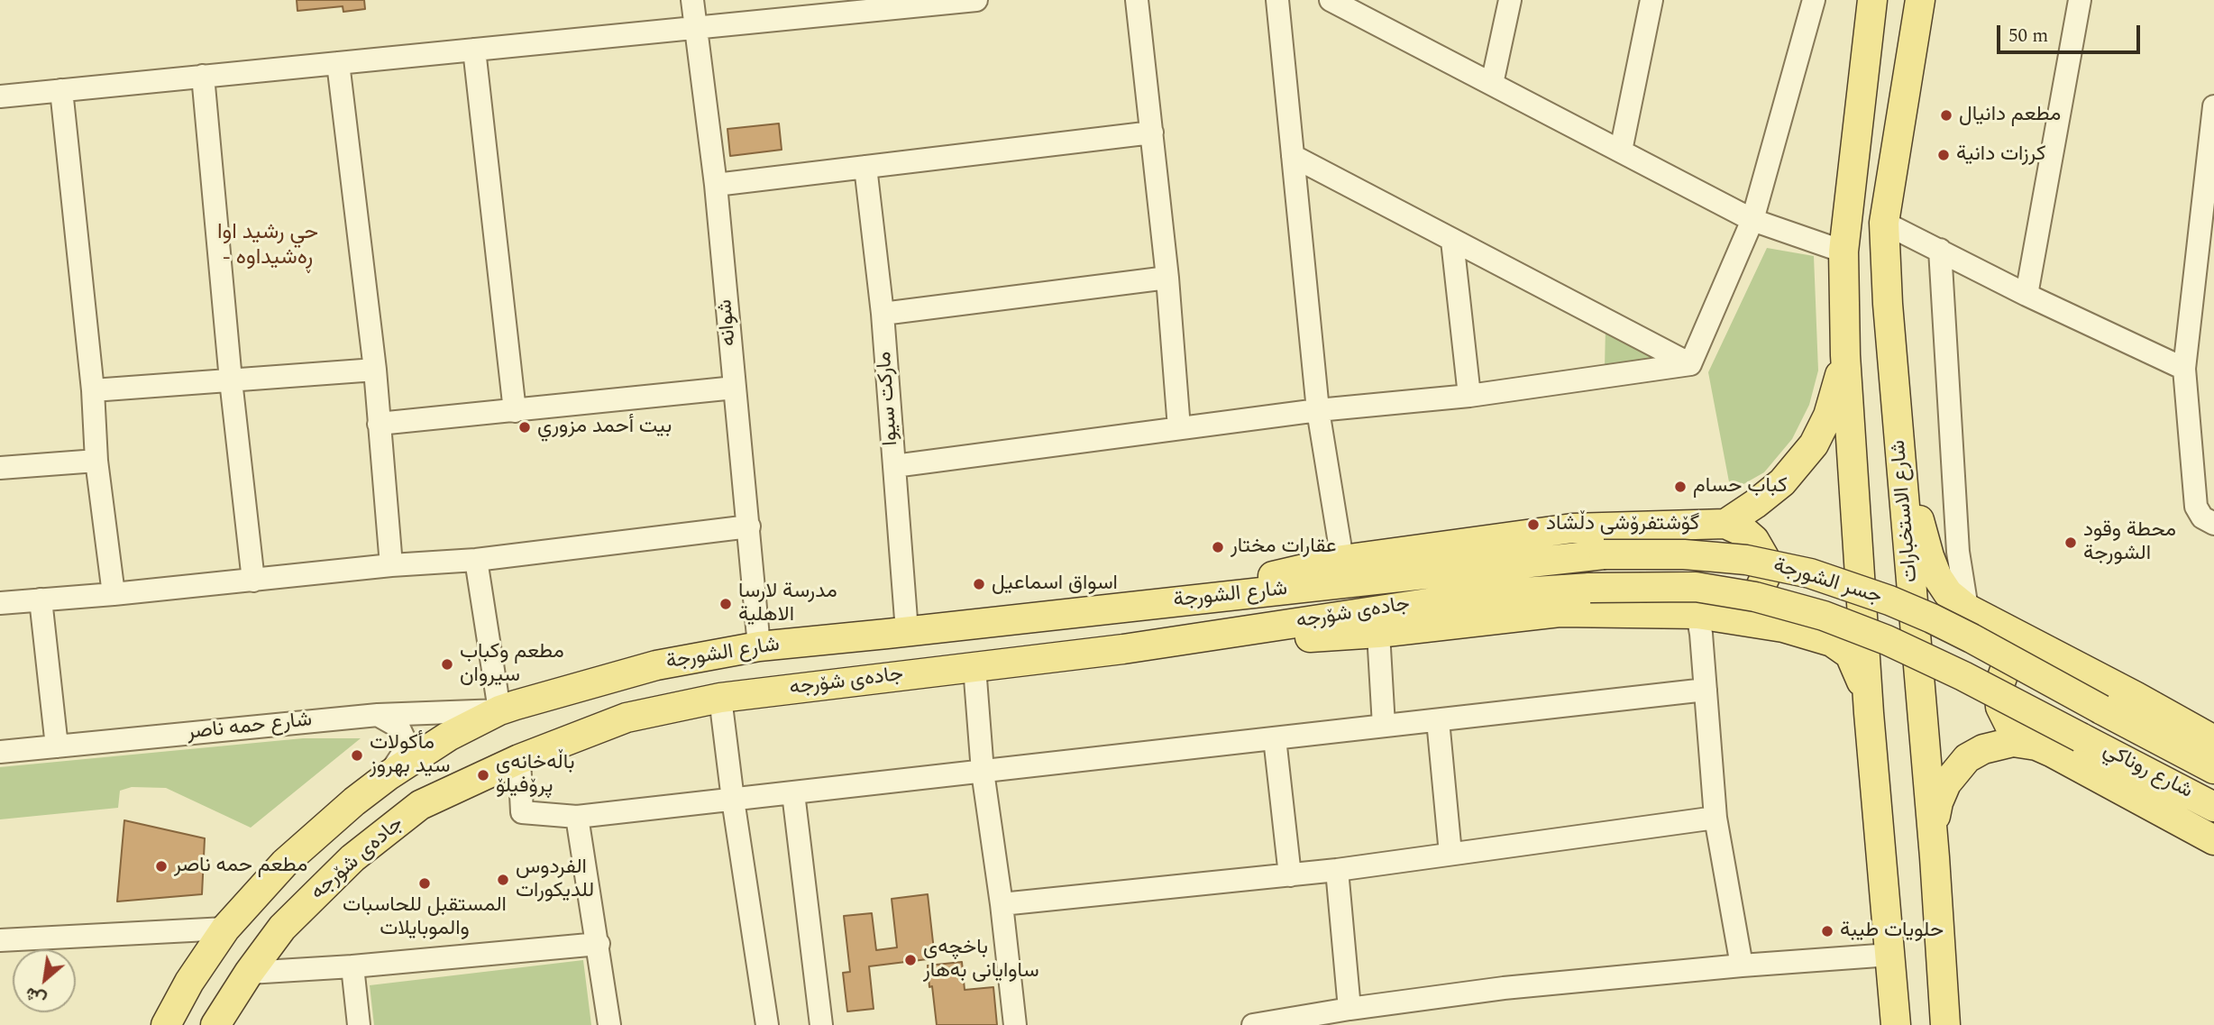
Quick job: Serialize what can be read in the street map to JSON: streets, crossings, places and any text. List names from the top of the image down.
{
  "streets": {
    "main road": [
      "شارع الاستخبارات",
      "جسر الشورجة",
      "شارع الشورجة",
      "جادەی شۆرجە",
      "شارع روناكي"
    ],
    "street": ["شوانە", "مارکت سیوا", "شارع حمه ناصر"]
  },
  "crossings": [
    ["شوانە", "شارع الشورجة"],
    ["مارکت سیوا", "شارع الشورجة"],
    ["جسر الشورجة", "شارع الشورجة"],
    ["جسر الشورجة", "جادەی شۆرجە"],
    ["جسر الشورجة", "شارع روناكي"],
    ["شارع الشورجة", "شارع حمه ناصر"]
  ],
  "districts": ["حي رشيد اوا - ڕەشیداوە"],
  "places": [
    "مطعم دانيال",
    "كرزات دانية",
    "بيت أحمد مزوري",
    "كباب حسام",
    "گۆشتفرۆشی دڵشاد",
    "محطة وقود الشورجة",
    "عقارات مختار",
    "اسواق اسماعيل",
    "مدرسة لارسا الاهلية",
    "مطعم وكباب سيروان",
    "مأكولات سيد بهروز",
    "باڵەخانەی پرۆفیلۆ",
    "مطعم حمه ناصر",
    "الفردوس للديكورات",
    "المستقبل للحاسبات والموبايلات",
    "حلويات طيبة",
    "باخچەی ساوایانی بەهار"
  ],
  "scale_bar": "50 m",
  "north": "bottom left"
}
